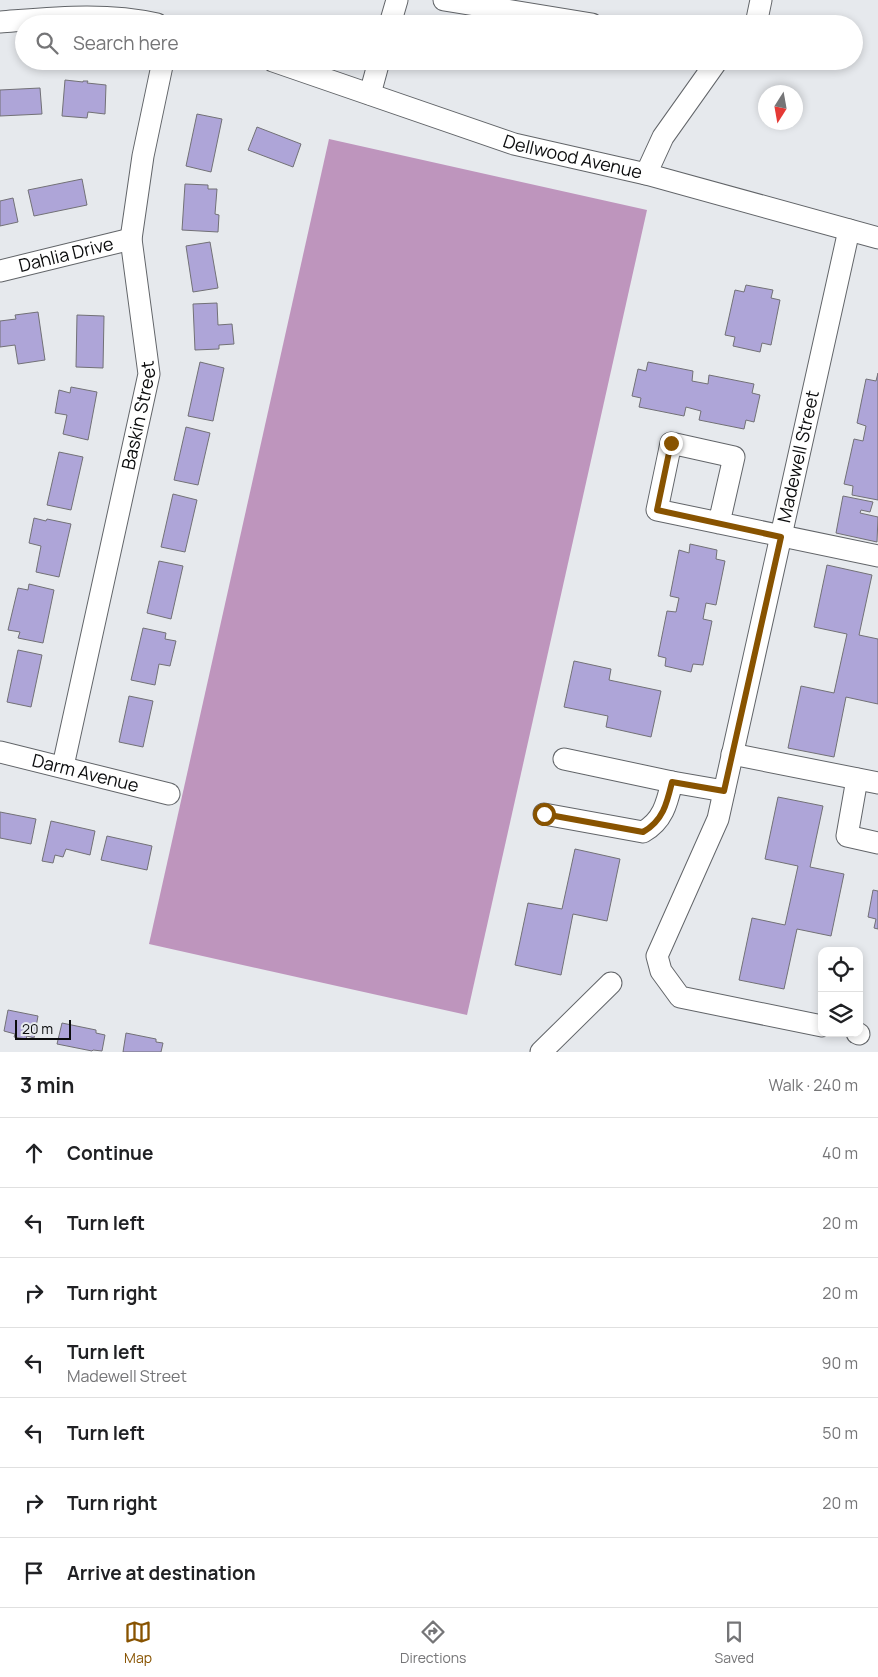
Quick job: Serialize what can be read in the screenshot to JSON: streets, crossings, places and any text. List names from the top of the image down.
{
  "streets": {
    "street": [
      "Dellwood Avenue",
      "Dahlia Drive",
      "Baskin Street",
      "Madewell Street",
      "Darm Avenue"
    ]
  },
  "crossings": [
    ["Dellwood Avenue", "Madewell Street"],
    ["Dahlia Drive", "Baskin Street"],
    ["Baskin Street", "Darm Avenue"]
  ],
  "scale_bar": "20 m",
  "north": "bottom",
  "page": {
    "search": "Search here",
    "scale": "20 m",
    "heading": ["3 min", "Walk · 240 m"],
    "list": [
      ["Continue", "40 m"],
      ["Turn left", "20 m"],
      ["Turn right", "20 m"],
      ["Turn left", "Madewell Street", "90 m"],
      ["Turn left", "50 m"],
      ["Turn right", "20 m"],
      "Arrive at destination"
    ],
    "nav": ["Map", "Directions", "Saved"]
  }
}
